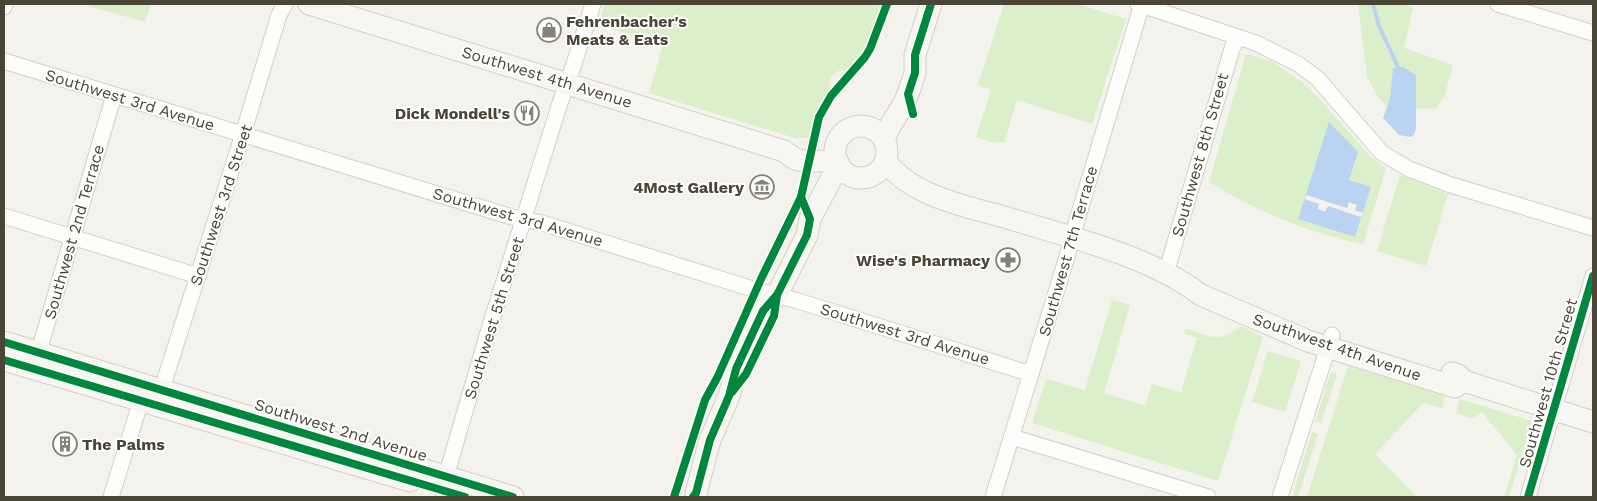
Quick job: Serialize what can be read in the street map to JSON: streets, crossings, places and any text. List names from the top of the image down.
{
  "streets": {
    "street": [
      "Southwest 4th Avenue",
      "Southwest 3rd Avenue",
      "Southwest 8th Street",
      "Southwest 3rd Street",
      "Southwest 2nd Terrace",
      "Southwest 7th Terrace",
      "Southwest 5th Street",
      "Southwest 10th Street",
      "Southwest 2nd Avenue"
    ]
  },
  "crossings": [
    ["Southwest 4th Avenue", "Southwest 8th Street"],
    ["Southwest 4th Avenue", "Southwest 7th Terrace"],
    ["Southwest 4th Avenue", "Southwest 5th Street"],
    ["Southwest 4th Avenue", "Southwest 10th Street"],
    ["Southwest 3rd Avenue", "Southwest 3rd Street"],
    ["Southwest 3rd Avenue", "Southwest 2nd Terrace"],
    ["Southwest 3rd Avenue", "Southwest 7th Terrace"],
    ["Southwest 3rd Avenue", "Southwest 5th Street"],
    ["Southwest 3rd Street", "Southwest 2nd Avenue"],
    ["Southwest 2nd Terrace", "Southwest 2nd Avenue"],
    ["Southwest 5th Street", "Southwest 2nd Avenue"]
  ],
  "places": {
    "shop": ["Fehrenbacher's Meats & Eats"],
    "restaurant": ["Dick Mondell's"],
    "museum": ["4Most Gallery"],
    "pharmacy": ["Wise's Pharmacy"],
    "building": ["The Palms"]
  }
}
